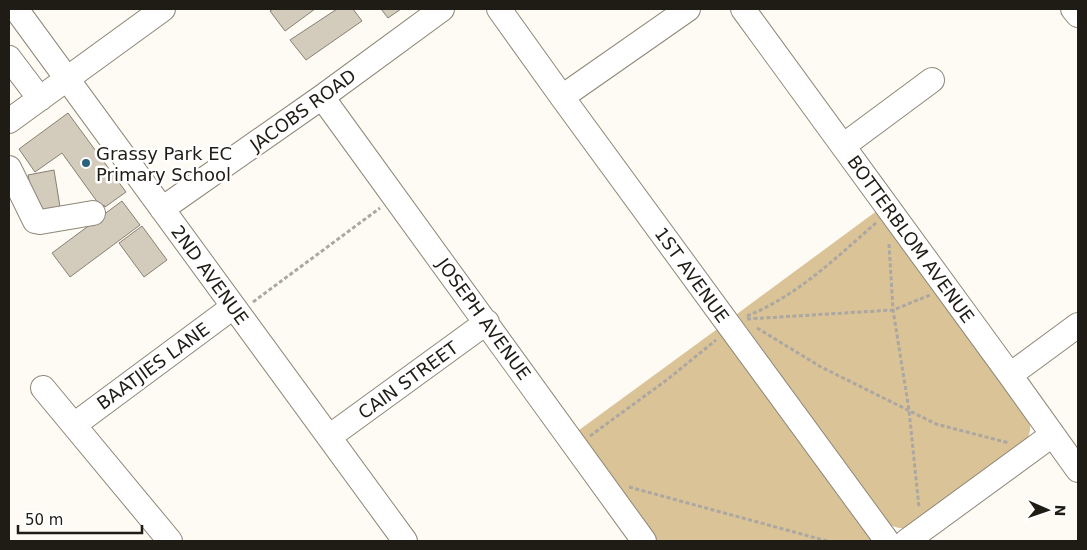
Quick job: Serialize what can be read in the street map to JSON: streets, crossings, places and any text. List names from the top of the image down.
{
  "streets": {
    "street": [
      "JACOBS ROAD",
      "BOTTERBLOM AVENUE",
      "2ND AVENUE",
      "1ST AVENUE",
      "JOSEPH AVENUE",
      "BAATJIES LANE",
      "CAIN STREET"
    ]
  },
  "crossings": [
    ["JACOBS ROAD", "2ND AVENUE"],
    ["JACOBS ROAD", "JOSEPH AVENUE"],
    ["2ND AVENUE", "BAATJIES LANE"],
    ["2ND AVENUE", "CAIN STREET"],
    ["JOSEPH AVENUE", "CAIN STREET"]
  ],
  "places": ["Grassy Park EC Primary School"],
  "scale_bar": "50 m",
  "north": "right"
}
